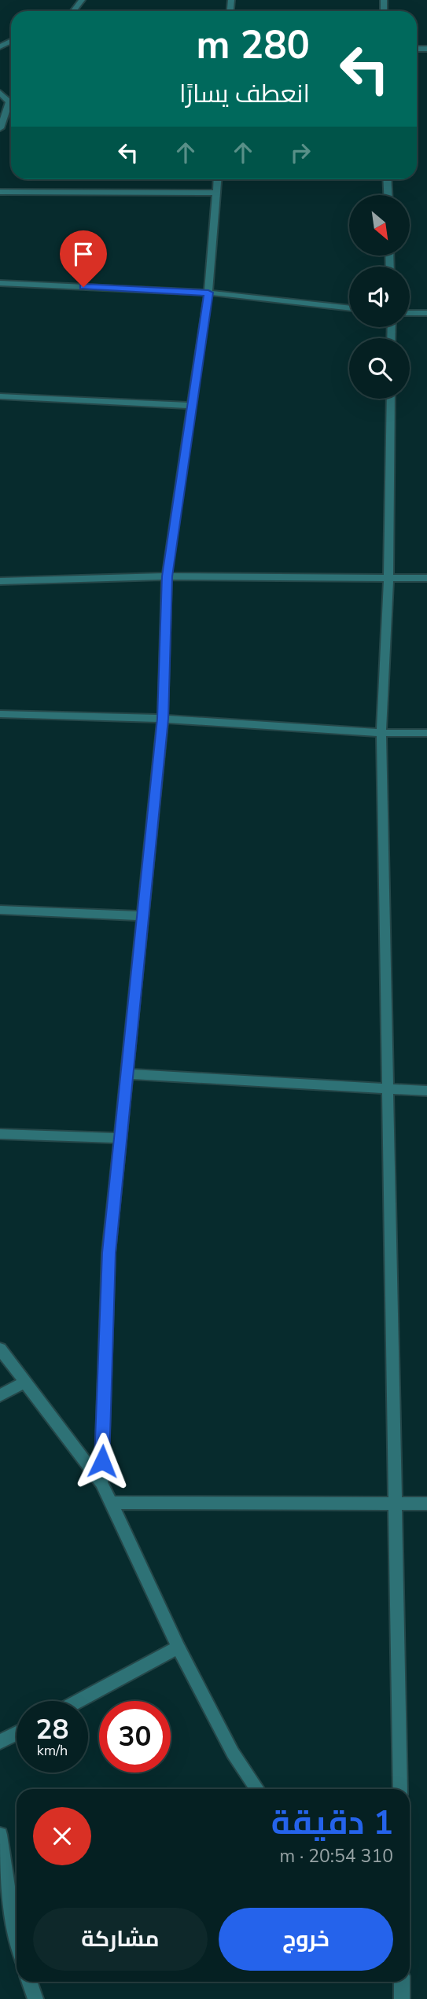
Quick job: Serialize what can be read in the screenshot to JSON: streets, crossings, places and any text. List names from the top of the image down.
{
  "north": "bottom right",
  "page": {
    "turn": ["280 m", "انعطف يسارًا"],
    "speed": "28 km/h",
    "limit": "30",
    "heading": ["1 دقيقة", "310 m · 20:54"],
    "buttons": ["خروج", "مشاركة"]
  }
}
